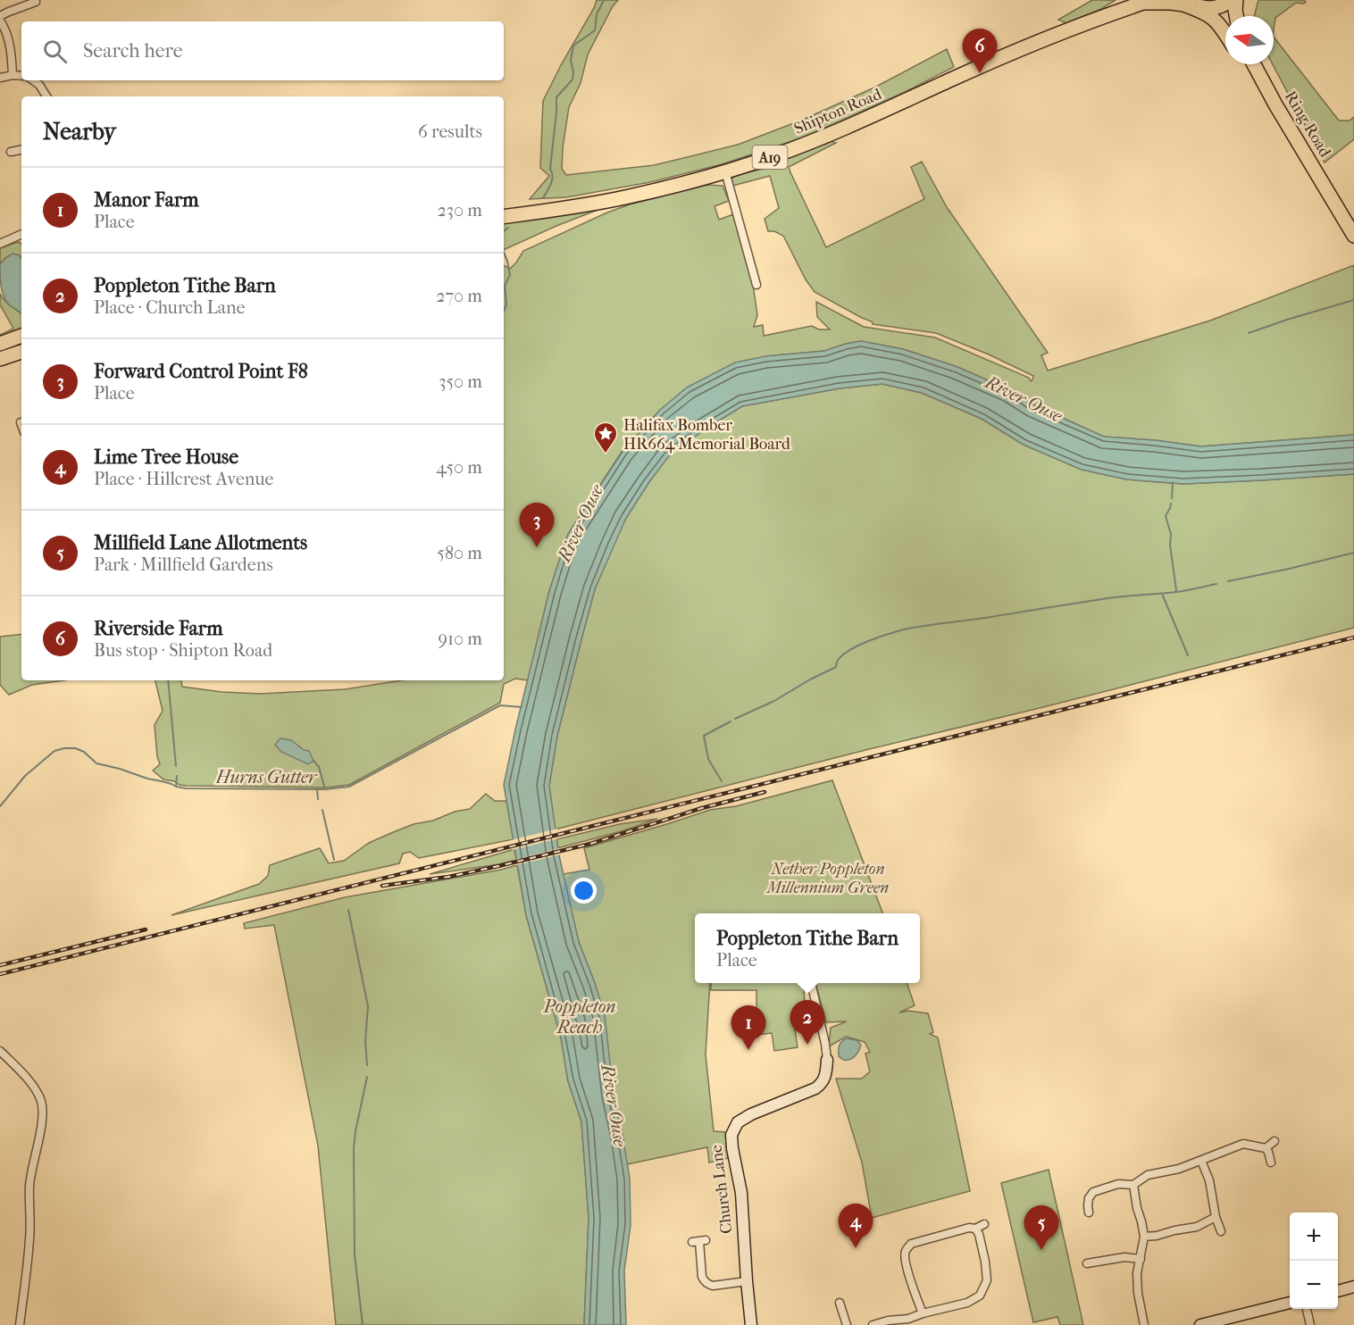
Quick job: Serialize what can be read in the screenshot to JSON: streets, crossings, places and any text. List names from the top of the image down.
{
  "streets": {
    "highway": ["Shipton Road", "Ring Road", "A19"],
    "street": ["Church Lane"]
  },
  "water": ["River Ouse", "Hurns Gutter", "Poppleton Reach"],
  "parks": ["Nether Poppleton Millennium Green"],
  "places": {
    "place": ["Halifax Bomber HR664 Memorial Board"]
  },
  "north": "left",
  "page": {
    "search": "Search here",
    "pins": [
      "6",
      "3",
      "2",
      "1",
      "4",
      "5"
    ],
    "heading": ["Nearby", "6 results"],
    "list": [
      {
        "mark": "1",
        "name": "Manor Farm",
        "note": "Place",
        "value": "230 m"
      },
      {
        "mark": "2",
        "name": "Poppleton Tithe Barn",
        "note": "Place · Church Lane",
        "value": "270 m"
      },
      {
        "mark": "3",
        "name": "Forward Control Point F8",
        "note": "Place",
        "value": "350 m"
      },
      {
        "mark": "4",
        "name": "Lime Tree House",
        "note": "Place · Hillcrest Avenue",
        "value": "450 m"
      },
      {
        "mark": "5",
        "name": "Millfield Lane Allotments",
        "note": "Park · Millfield Gardens",
        "value": "580 m"
      },
      {
        "mark": "6",
        "name": "Riverside Farm",
        "note": "Bus stop · Shipton Road",
        "value": "910 m"
      }
    ],
    "popup": ["Poppleton Tithe Barn", "Place"],
    "map_buttons": ["+", "−"]
  }
}
